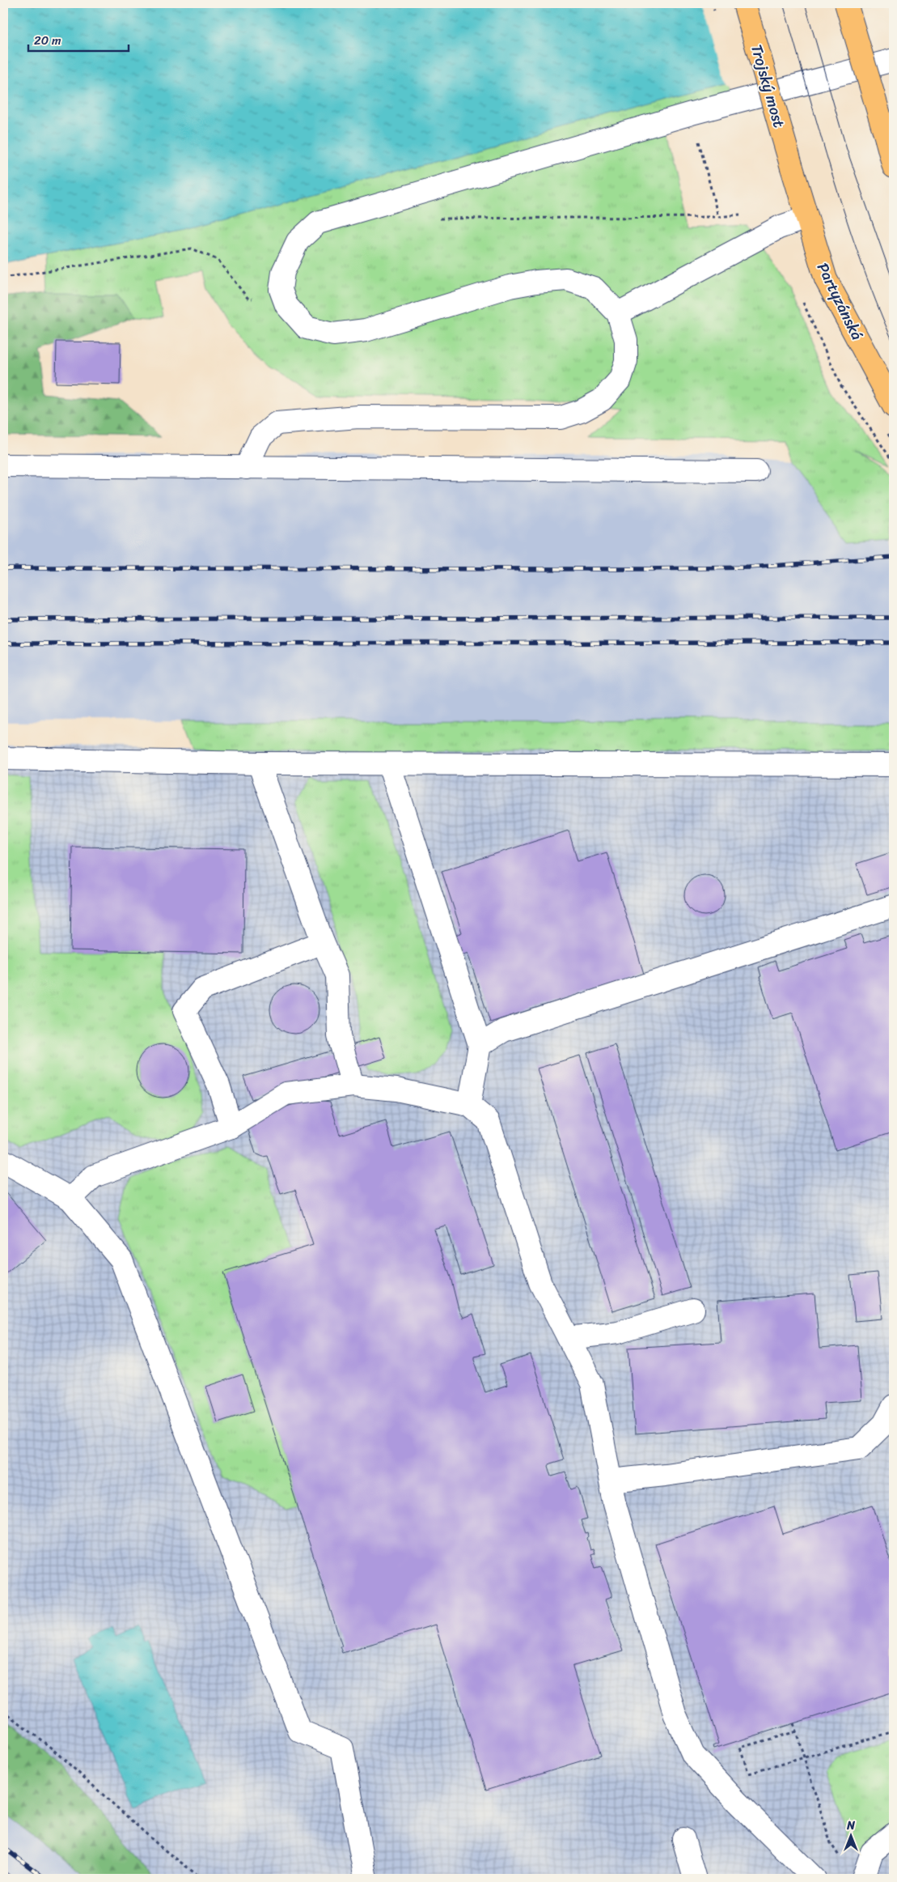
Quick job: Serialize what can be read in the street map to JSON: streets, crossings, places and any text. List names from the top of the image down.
{
  "streets": {
    "main road": ["Trojský most", "Partyzánská"]
  },
  "crossings": [
    ["Trojský most", "Partyzánská"]
  ],
  "scale_bar": "20 m",
  "north": "top"
}
